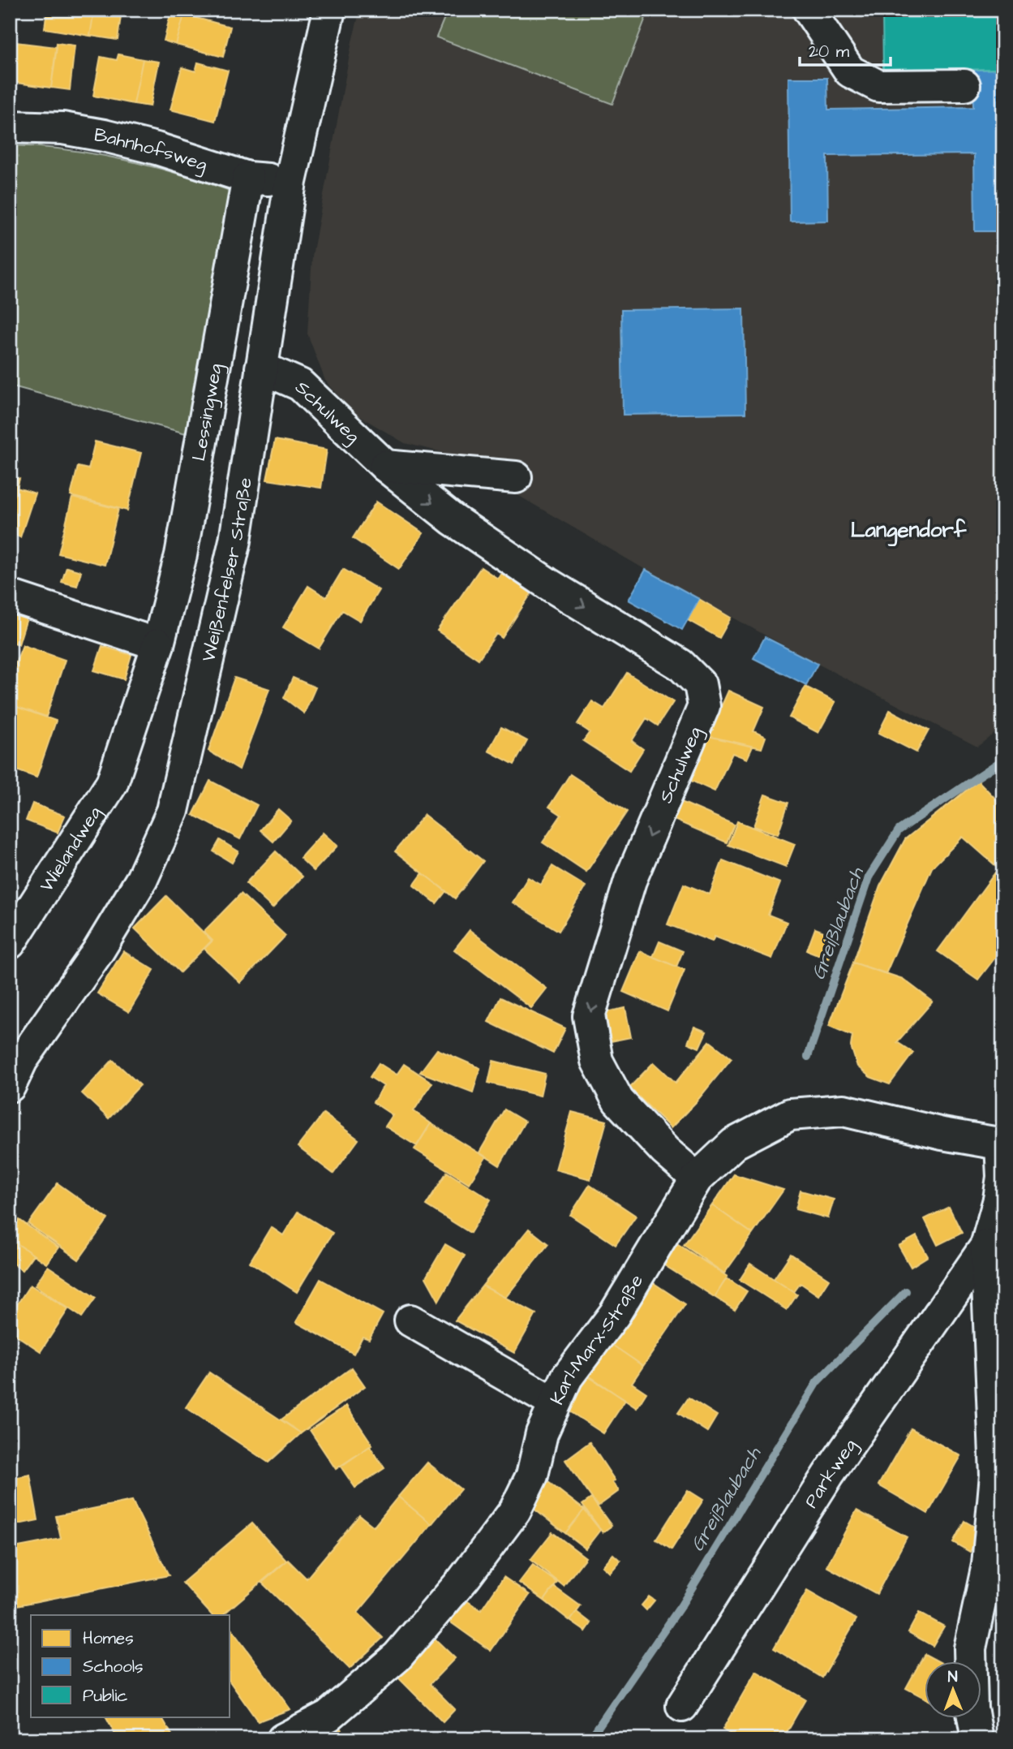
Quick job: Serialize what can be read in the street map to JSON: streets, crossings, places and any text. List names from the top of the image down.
{
  "streets": {
    "street": [
      "Bahnhofsweg",
      "Lessingweg",
      "Schulweg",
      "Weißenfelser Straße",
      "Wielandweg",
      "Karl-Marx-Straße",
      "Parkweg"
    ]
  },
  "crossings": [
    ["Bahnhofsweg", "Lessingweg"],
    ["Bahnhofsweg", "Weißenfelser Straße"],
    ["Lessingweg", "Wielandweg"],
    ["Schulweg", "Weißenfelser Straße"],
    ["Schulweg", "Karl-Marx-Straße"],
    ["Karl-Marx-Straße", "Parkweg"]
  ],
  "one_way": ["Schulweg"],
  "districts": ["Langendorf"],
  "water": ["Greißlaubach"],
  "legend": ["Homes", "Schools", "Public"],
  "scale_bar": "20 m",
  "north": "top"
}
